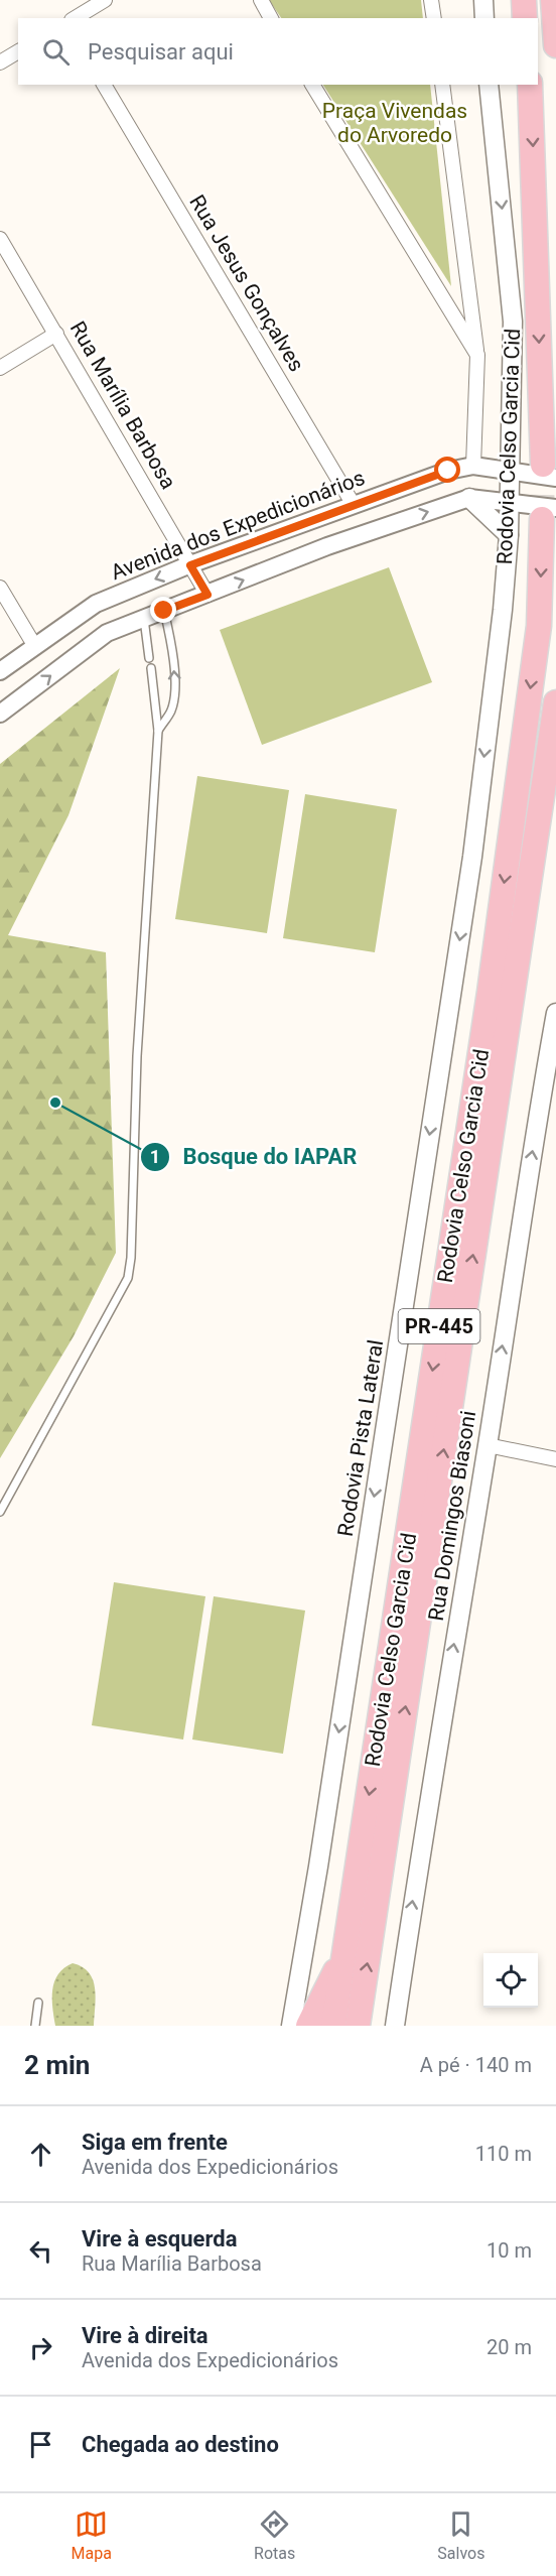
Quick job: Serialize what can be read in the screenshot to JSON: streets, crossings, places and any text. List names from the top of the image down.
{
  "streets": {
    "highway": ["Rodovia Celso Garcia Cid", "PR-445"],
    "main road": ["Rodovia Pista Lateral", "Rua Domingos Biasoni"],
    "street": ["Rua Jesus Gonçalves", "Rua Marília Barbosa", "Avenida dos Expedicionários"]
  },
  "crossings": [
    ["Rua Jesus Gonçalves", "Avenida dos Expedicionários"],
    ["Rua Marília Barbosa", "Avenida dos Expedicionários"],
    ["Rodovia Celso Garcia Cid", "Avenida dos Expedicionários"],
    ["Rodovia Celso Garcia Cid", "Rodovia Pista Lateral"]
  ],
  "one_way": ["Rodovia Pista Lateral", "Rua Domingos Biasoni"],
  "parks": ["Praça Vivendas do Arvoredo"],
  "places": ["Bosque do IAPAR"],
  "page": {
    "search": "Pesquisar aqui",
    "heading": ["2 min", "A pé · 140 m"],
    "list": [
      ["Siga em frente", "Avenida dos Expedicionários", "110 m"],
      ["Vire à esquerda", "Rua Marília Barbosa", "10 m"],
      ["Vire à direita", "Avenida dos Expedicionários", "20 m"],
      "Chegada ao destino"
    ],
    "nav": ["Mapa", "Rotas", "Salvos"]
  }
}
